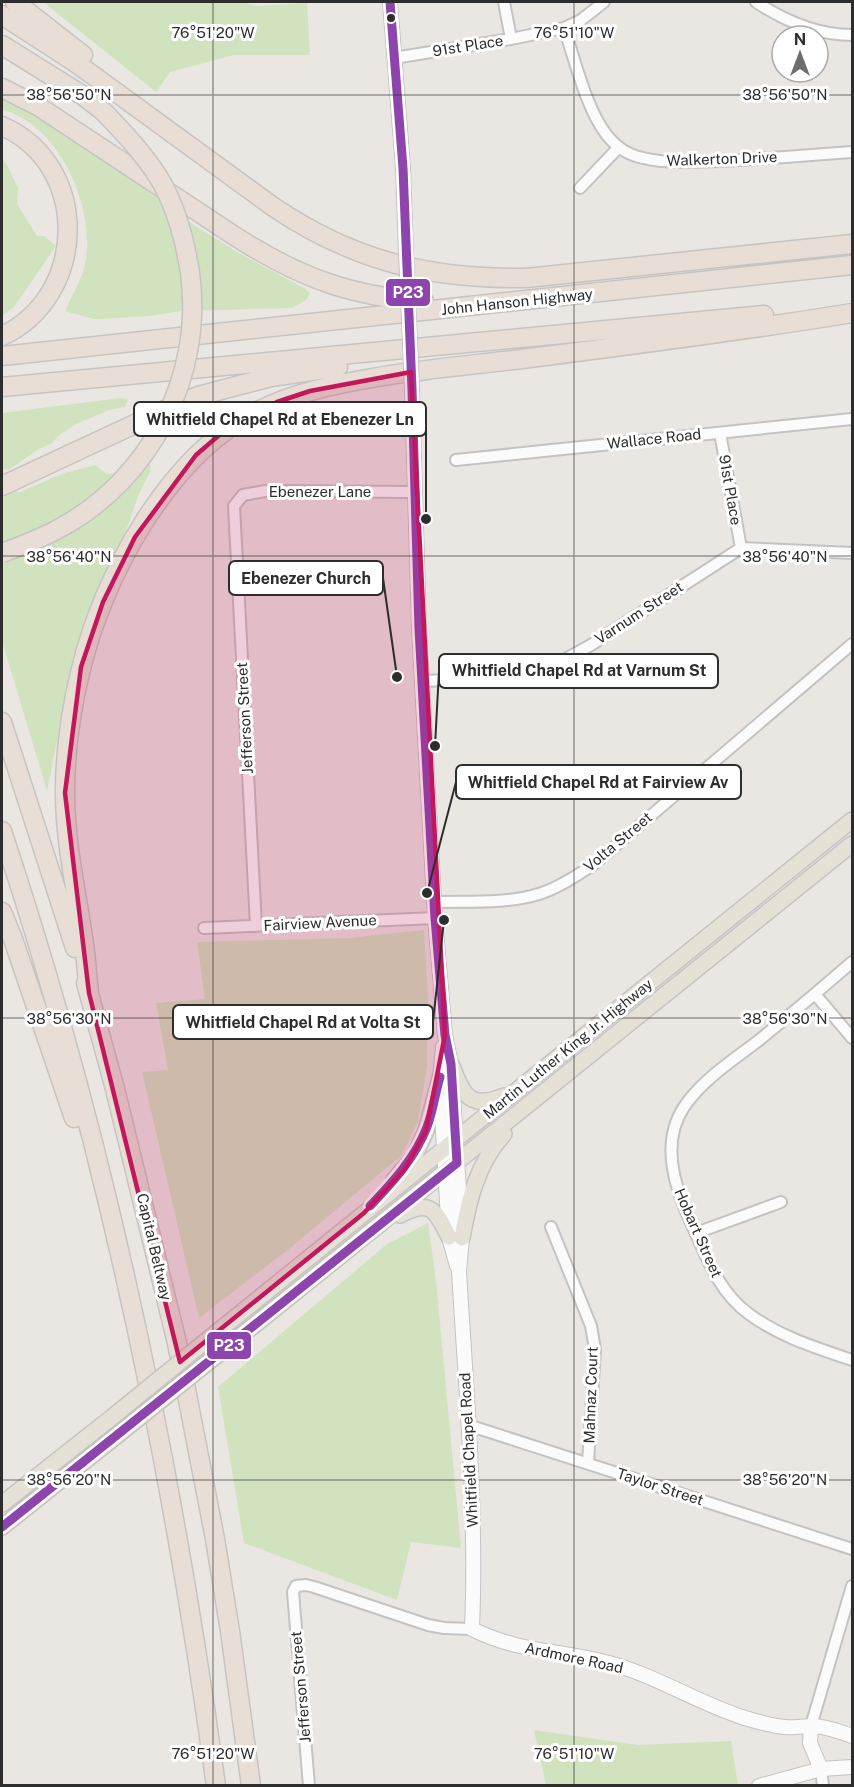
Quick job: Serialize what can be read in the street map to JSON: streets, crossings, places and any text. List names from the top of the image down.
{
  "streets": {
    "highway": ["John Hanson Highway", "Capital Beltway"],
    "main road": ["Martin Luther King Jr. Highway"],
    "street": [
      "91st Place",
      "Walkerton Drive",
      "Wallace Road",
      "Ebenezer Lane",
      "Varnum Street",
      "Jefferson Street",
      "Volta Street",
      "Fairview Avenue",
      "Hobart Street",
      "Mahnaz Court",
      "Whitfield Chapel Road",
      "Taylor Street",
      "Ardmore Road"
    ]
  },
  "crossings": [
    ["91st Place", "Walkerton Drive"],
    ["91st Place", "Wallace Road"],
    ["91st Place", "Varnum Street"],
    ["91st Place", "Whitfield Chapel Road"],
    ["Ebenezer Lane", "Jefferson Street"],
    ["Ebenezer Lane", "Whitfield Chapel Road"],
    ["Varnum Street", "Whitfield Chapel Road"],
    ["Jefferson Street", "Fairview Avenue"],
    ["Jefferson Street", "Ardmore Road"],
    ["Volta Street", "Whitfield Chapel Road"],
    ["Fairview Avenue", "Whitfield Chapel Road"],
    ["Martin Luther King Jr. Highway", "Whitfield Chapel Road"],
    ["Mahnaz Court", "Taylor Street"],
    ["Whitfield Chapel Road", "Taylor Street"],
    ["Whitfield Chapel Road", "Ardmore Road"]
  ],
  "places": [
    "Whitfield Chapel Rd at Ebenezer Ln",
    "Ebenezer Church",
    "Whitfield Chapel Rd at Varnum St",
    "Whitfield Chapel Rd at Fairview Av",
    "Whitfield Chapel Rd at Volta St"
  ],
  "lines": ["transit line P23"],
  "north": "top",
  "coordinates": [
    "76°51'20\"W",
    "76°51'10\"W",
    "38°56'50\"N",
    "38°56'40\"N",
    "38°56'30\"N",
    "38°56'20\"N"
  ]
}
